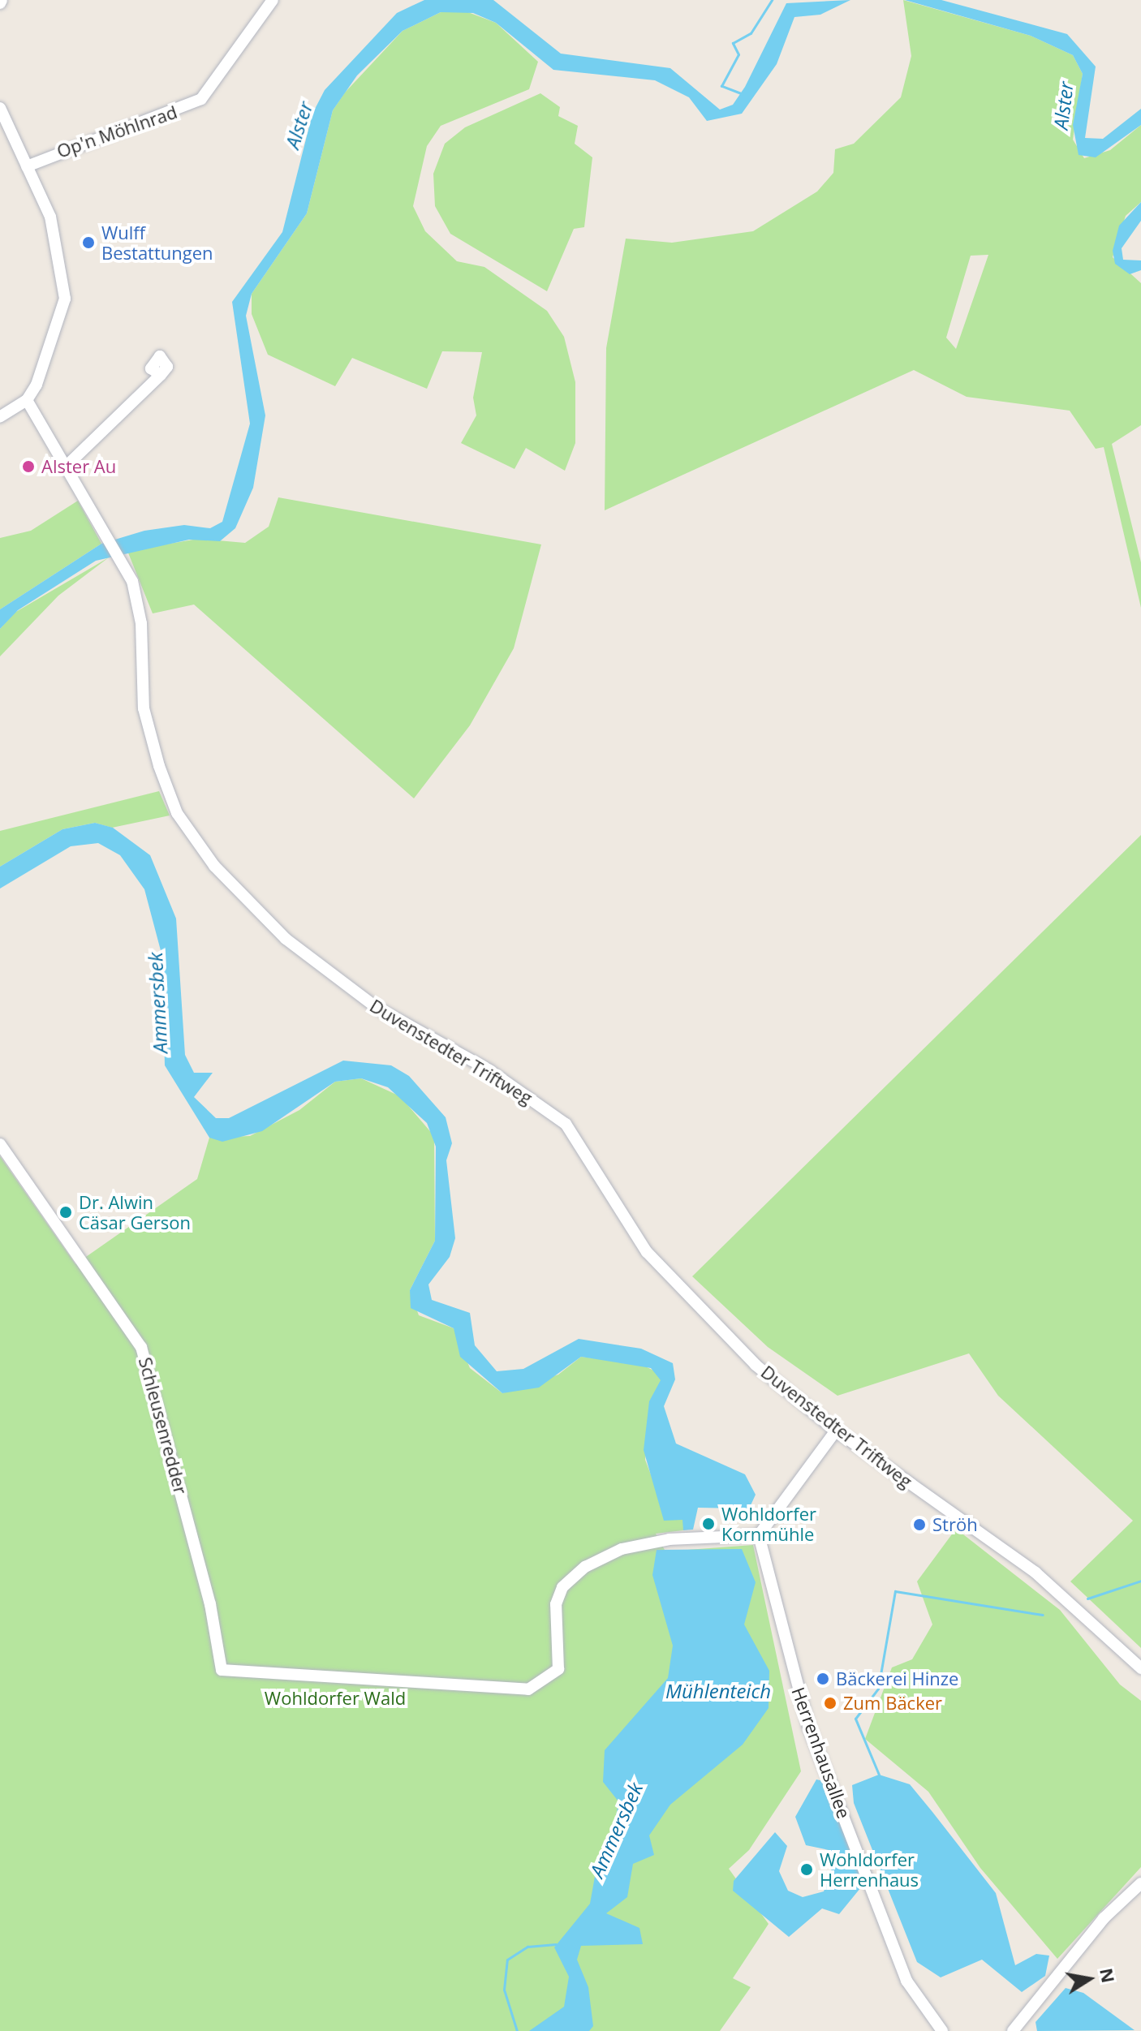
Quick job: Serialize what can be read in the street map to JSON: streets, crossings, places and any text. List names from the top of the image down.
{
  "streets": {
    "street": [
      "Op'n Möhlnrad",
      "Duvenstedter Triftweg",
      "Schleusenredder",
      "Herrenhausallee"
    ]
  },
  "crossings": [
    ["Schleusenredder", "Herrenhausallee"]
  ],
  "water": ["Alster", "Ammersbek", "Mühlenteich"],
  "parks": ["Wohldorfer Wald"],
  "places": [
    "Wulff Bestattungen",
    "Alster Au",
    "Dr. Alwin Cäsar Gerson",
    "Wohldorfer Kornmühle",
    "Ströh",
    "Bäckerei Hinze",
    "Zum Bäcker",
    "Wohldorfer Herrenhaus"
  ],
  "north": "right"
}
